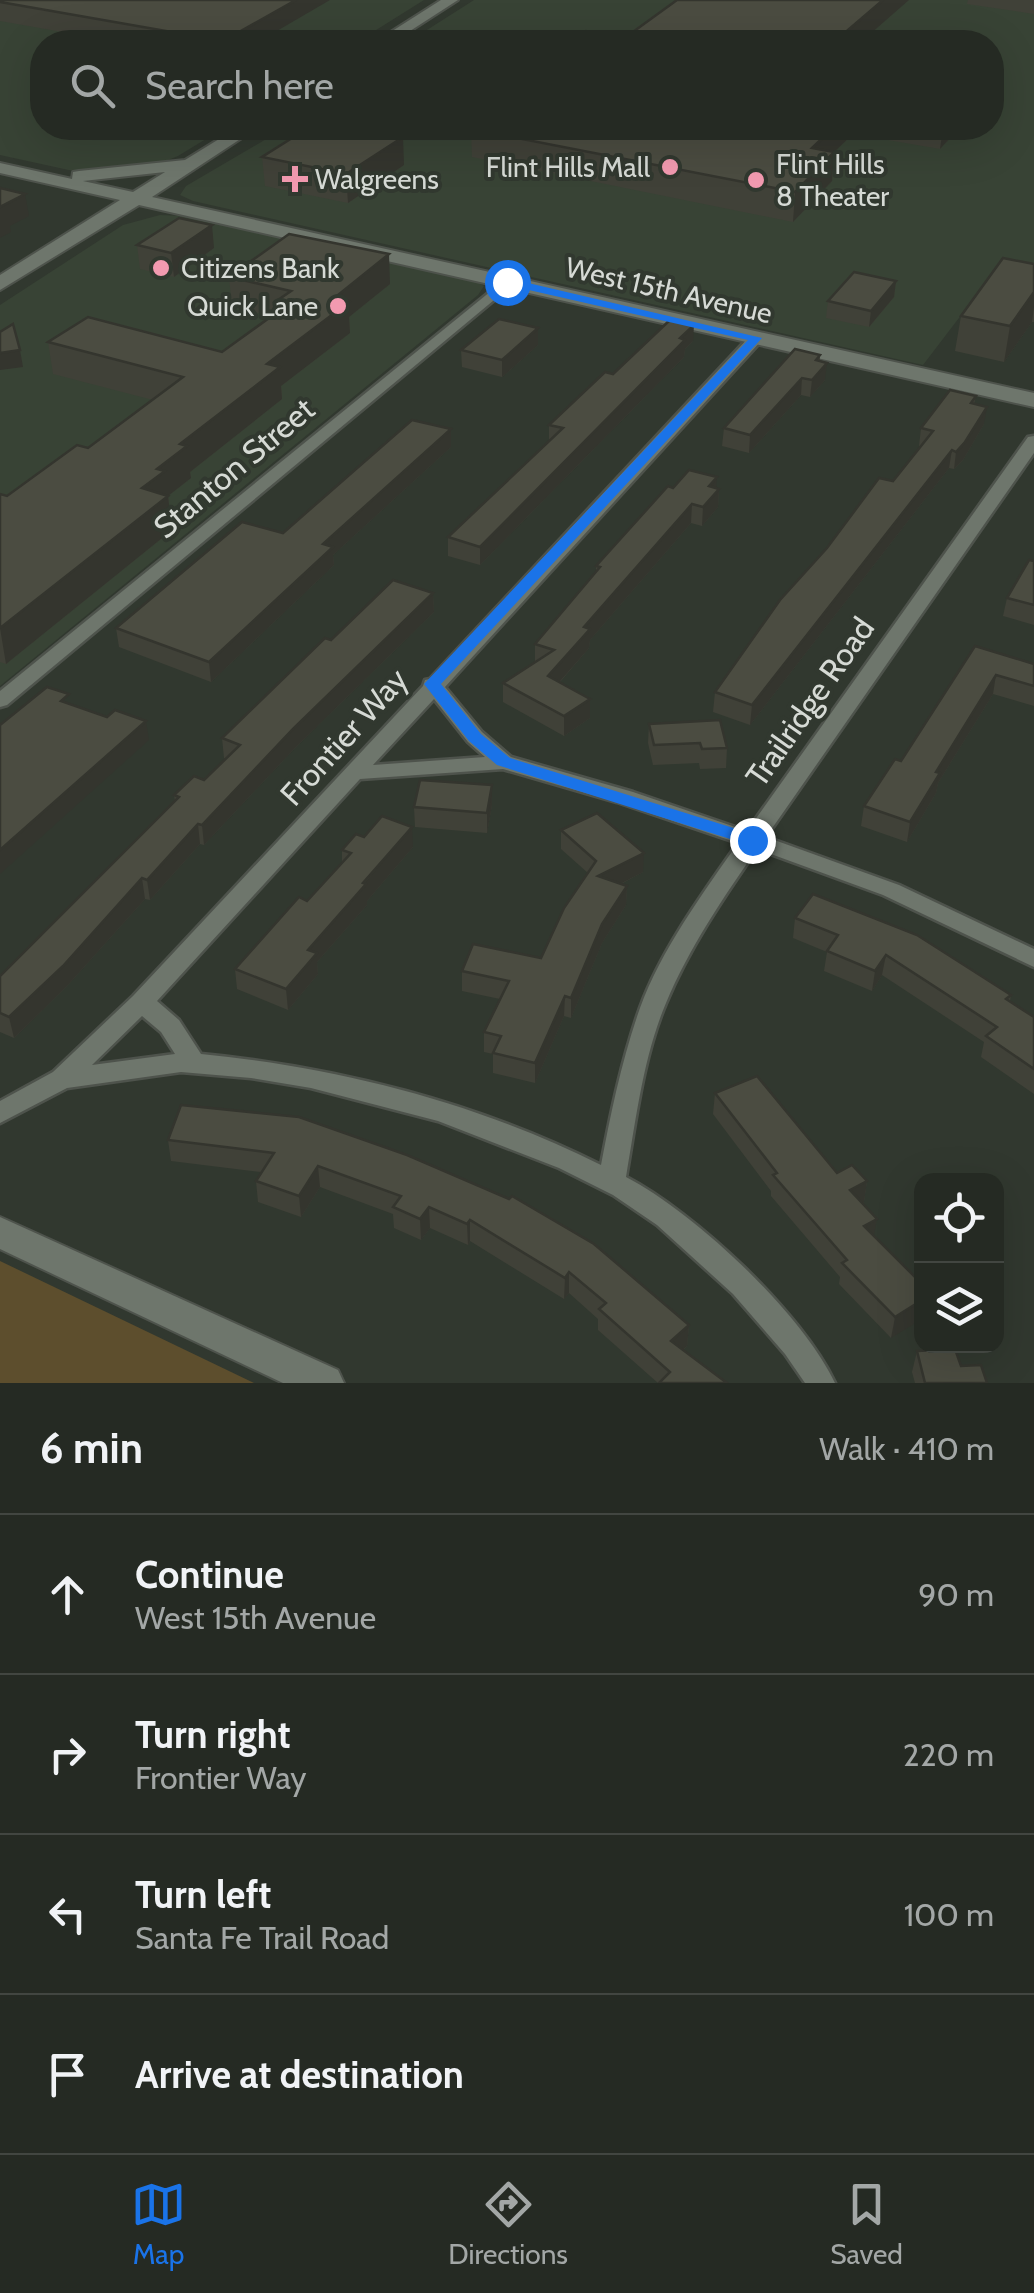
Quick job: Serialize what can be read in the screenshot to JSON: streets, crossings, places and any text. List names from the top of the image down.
{
  "streets": {
    "street": [
      "West 15th Avenue",
      "Stanton Street",
      "Trailridge Road",
      "Frontier Way"
    ]
  },
  "crossings": [
    ["West 15th Avenue", "Stanton Street"],
    ["West 15th Avenue", "Frontier Way"]
  ],
  "places": {
    "other": [
      "Flint Hills Mall",
      "Flint Hills 8 Theater",
      "Citizens Bank",
      "Quick Lane"
    ],
    "health": ["Walgreens"]
  },
  "page": {
    "search": "Search here",
    "heading": ["6 min", "Walk · 410 m"],
    "list": [
      ["Continue", "West 15th Avenue", "90 m"],
      ["Turn right", "Frontier Way", "220 m"],
      ["Turn left", "Santa Fe Trail Road", "100 m"],
      "Arrive at destination"
    ],
    "nav": ["Map", "Directions", "Saved"]
  }
}
